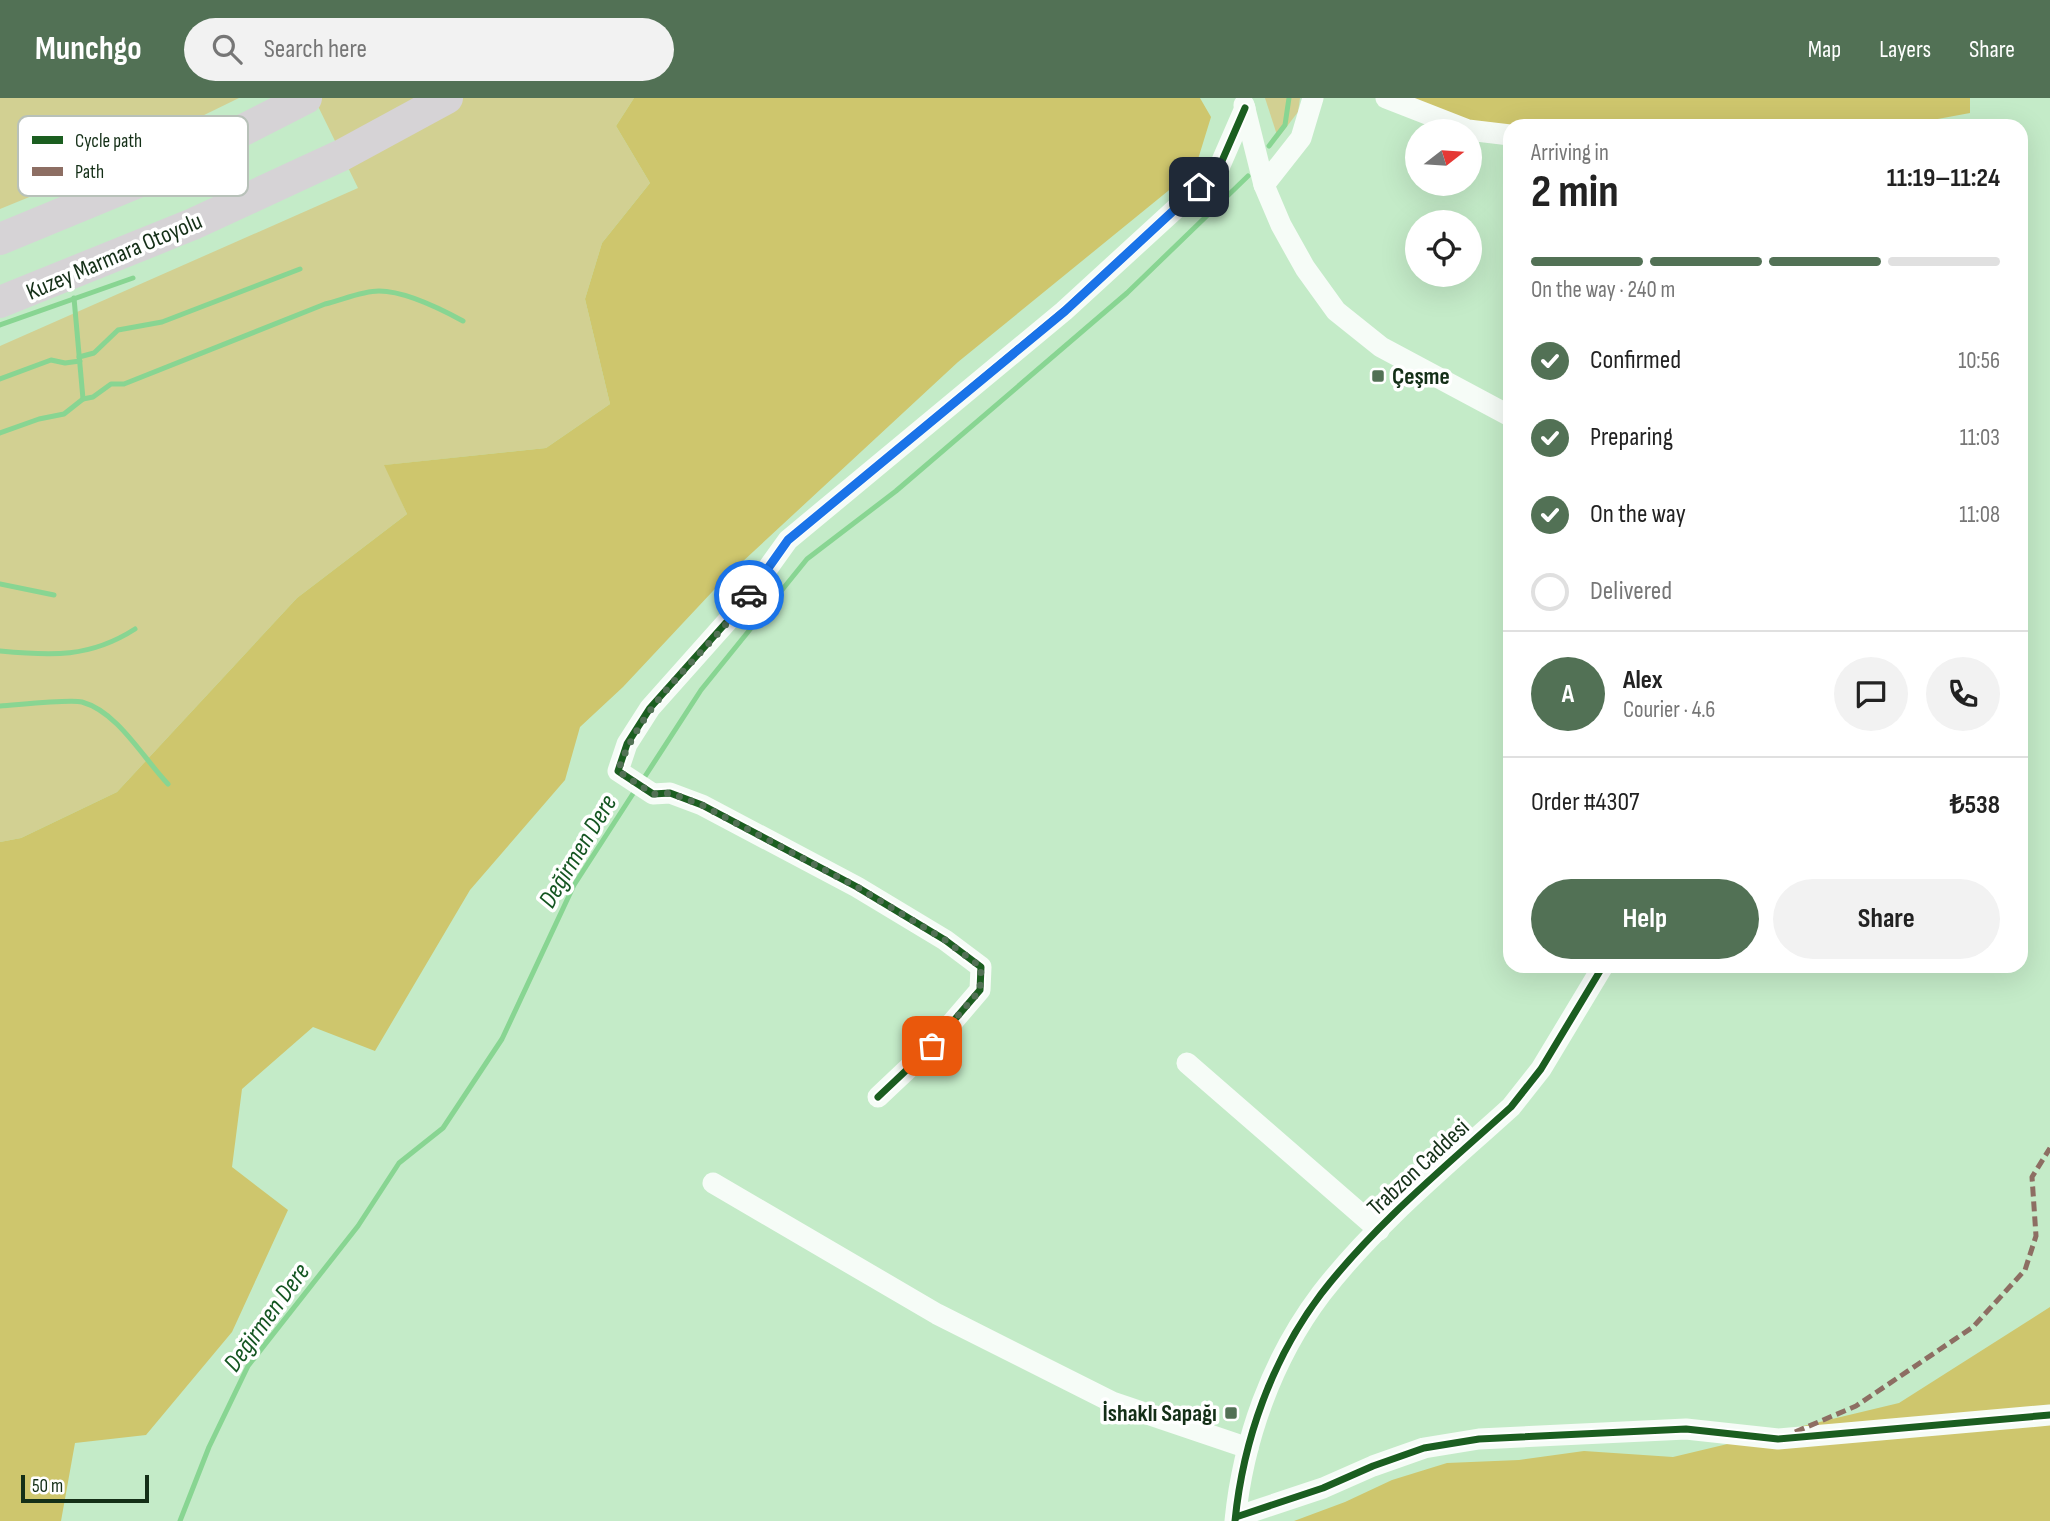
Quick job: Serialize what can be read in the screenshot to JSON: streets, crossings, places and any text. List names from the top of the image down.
{
  "streets": {
    "highway": ["Kuzey Marmara Otoyolu"],
    "street": ["Trabzon Caddesi"]
  },
  "water": ["Değirmen Dere"],
  "places": {
    "transit": ["Çeşme", "İshaklı Sapağı"]
  },
  "legend": ["Cycle path", "Path"],
  "scale_bar": "50 m",
  "north": "right",
  "page": {
    "header": "Munchgo",
    "search": "Search here",
    "nav": ["Map", "Layers", "Share"],
    "heading": ["2 min", "Arriving in", "11:19–11:24"],
    "panel": [
      "Alex",
      "Courier · 4.6",
      "Order #4307",
      "₺538"
    ],
    "bar": "On the way · 240 m",
    "list": [
      ["Confirmed", "10:56"],
      ["Preparing", "11:03"],
      ["On the way", "11:08"],
      "Delivered"
    ],
    "round": "A",
    "buttons": ["Help", "Share"],
    "scale": "50 m"
  }
}
